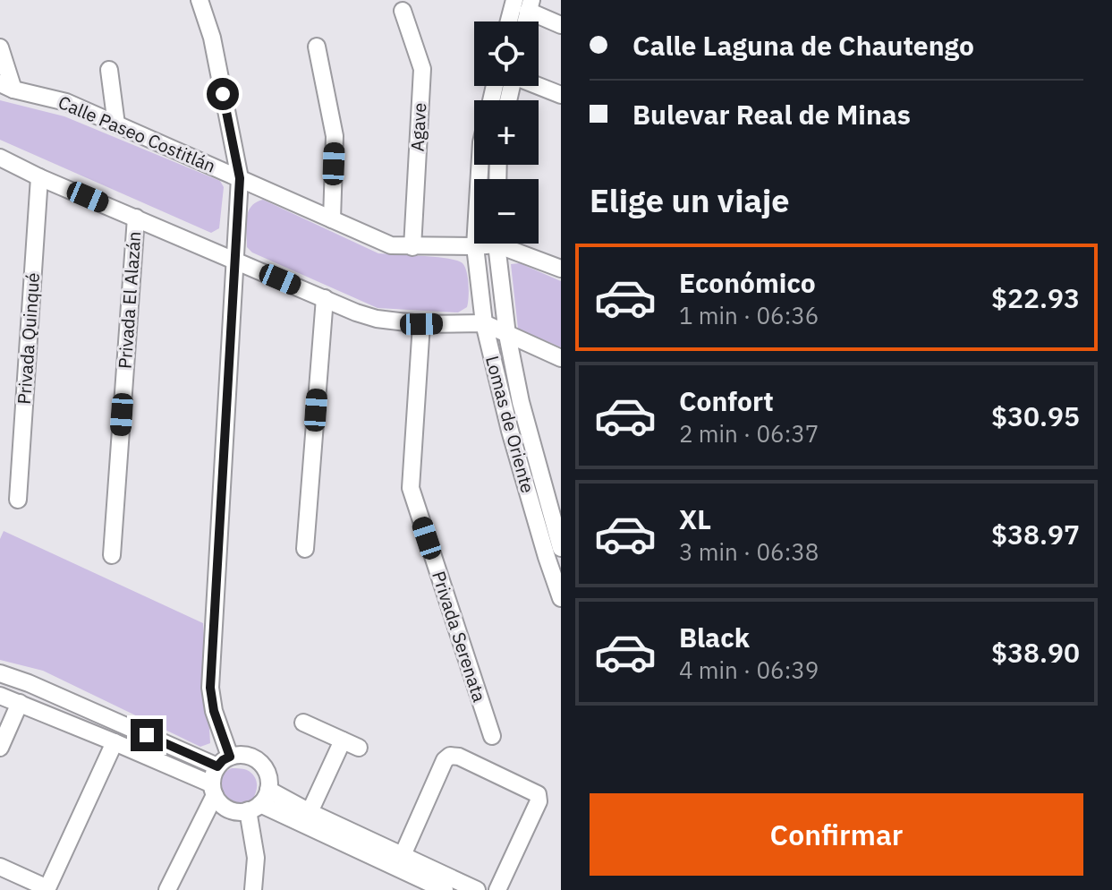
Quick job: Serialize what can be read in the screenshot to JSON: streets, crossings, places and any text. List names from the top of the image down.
{
  "streets": {
    "street": [
      "Agave",
      "Calle Paseo Costitlán",
      "Privada El Alazán",
      "Privada Quinqué",
      "Lomas de Oriente",
      "Privada Serenata"
    ]
  },
  "crossings": [
    ["Agave", "Calle Paseo Costitlán"],
    ["Calle Paseo Costitlán", "Lomas de Oriente"]
  ],
  "page": {
    "banner": ["Calle Laguna de Chautengo", "Bulevar Real de Minas"],
    "map_buttons": ["+", "−"],
    "heading": "Elige un viaje",
    "list": [
      {
        "name": "Económico",
        "note": "1 min · 06:36",
        "value": "$22.93"
      },
      {
        "name": "Confort",
        "note": "2 min · 06:37",
        "value": "$30.95"
      },
      {
        "name": "XL",
        "note": "3 min · 06:38",
        "value": "$38.97"
      },
      {
        "name": "Black",
        "note": "4 min · 06:39",
        "value": "$38.90"
      }
    ],
    "buttons": "Confirmar"
  }
}
